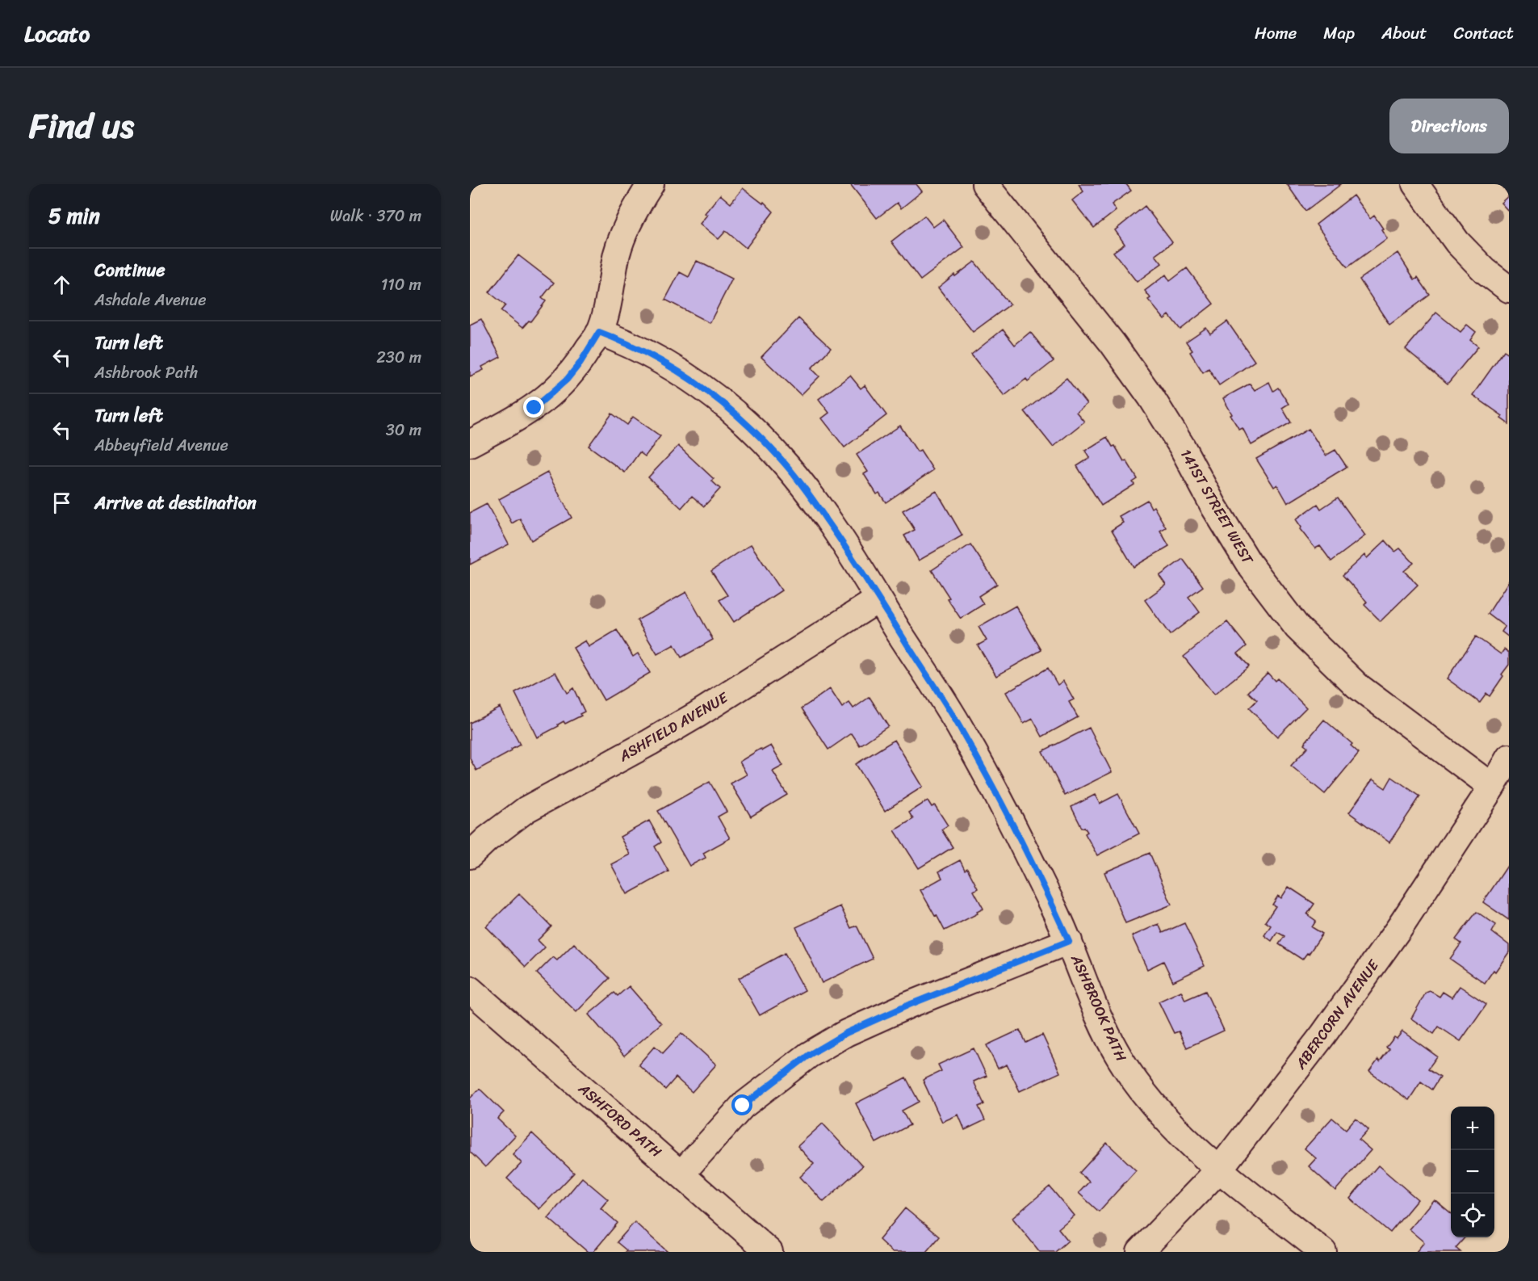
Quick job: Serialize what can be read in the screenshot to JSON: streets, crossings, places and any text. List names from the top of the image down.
{
  "streets": {
    "street": [
      "141ST STREET WEST",
      "ASHFIELD AVENUE",
      "ASHBROOK PATH",
      "ABERCORN AVENUE",
      "ASHFORD PATH"
    ]
  },
  "crossings": [
    ["141ST STREET WEST", "ABERCORN AVENUE"],
    ["ASHFIELD AVENUE", "ASHBROOK PATH"],
    ["ASHBROOK PATH", "ABERCORN AVENUE"]
  ],
  "page": {
    "header": "Locato",
    "nav": [
      "Home",
      "Map",
      "About",
      "Contact"
    ],
    "title": "Find us",
    "buttons": "Directions",
    "heading": ["5 min", "Walk · 370 m"],
    "list": [
      ["Continue", "Ashdale Avenue", "110 m"],
      ["Turn left", "Ashbrook Path", "230 m"],
      ["Turn left", "Abbeyfield Avenue", "30 m"],
      "Arrive at destination"
    ],
    "map_buttons": ["+", "−"]
  }
}
